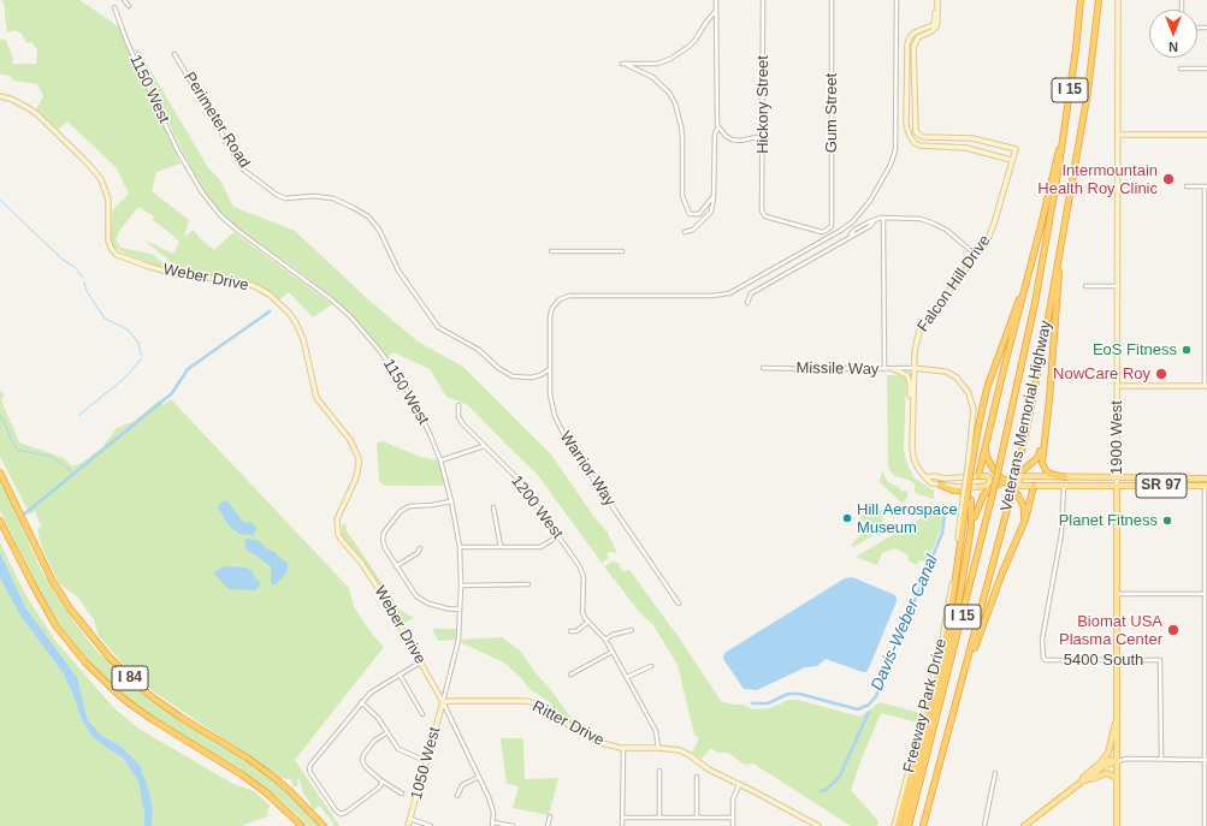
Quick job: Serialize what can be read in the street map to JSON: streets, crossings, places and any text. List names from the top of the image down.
{
  "streets": {
    "highway": ["I 15", "Veterans Memorial Highway", "I 84"],
    "main road": [
      "Weber Drive",
      "Falcon Hill Drive",
      "1900 West",
      "SR 97",
      "Ritter Drive",
      "1050 West"
    ],
    "street": [
      "1150 West",
      "Hickory Street",
      "Gum Street",
      "Perimeter Road",
      "Missile Way",
      "Warrior Way",
      "1200 West",
      "5400 South"
    ]
  },
  "crossings": [
    ["1150 West", "Weber Drive"],
    ["1150 West", "Ritter Drive"],
    ["1150 West", "1050 West"],
    ["Hickory Street", "Gum Street"],
    ["Perimeter Road", "Warrior Way"],
    ["Weber Drive", "Ritter Drive"],
    ["Weber Drive", "1050 West"],
    ["Falcon Hill Drive", "Missile Way"],
    ["1900 West", "SR 97"],
    ["1900 West", "5400 South"],
    ["SR 97", "5400 South"],
    ["Ritter Drive", "1050 West"]
  ],
  "water": ["Davis-Weber Canal"],
  "places": [
    "Intermountain Health Roy Clinic",
    "EoS Fitness",
    "NowCare Roy",
    "Hill Aerospace Museum",
    "Planet Fitness",
    "Biomat USA Plasma Center"
  ],
  "north": "bottom"
}
